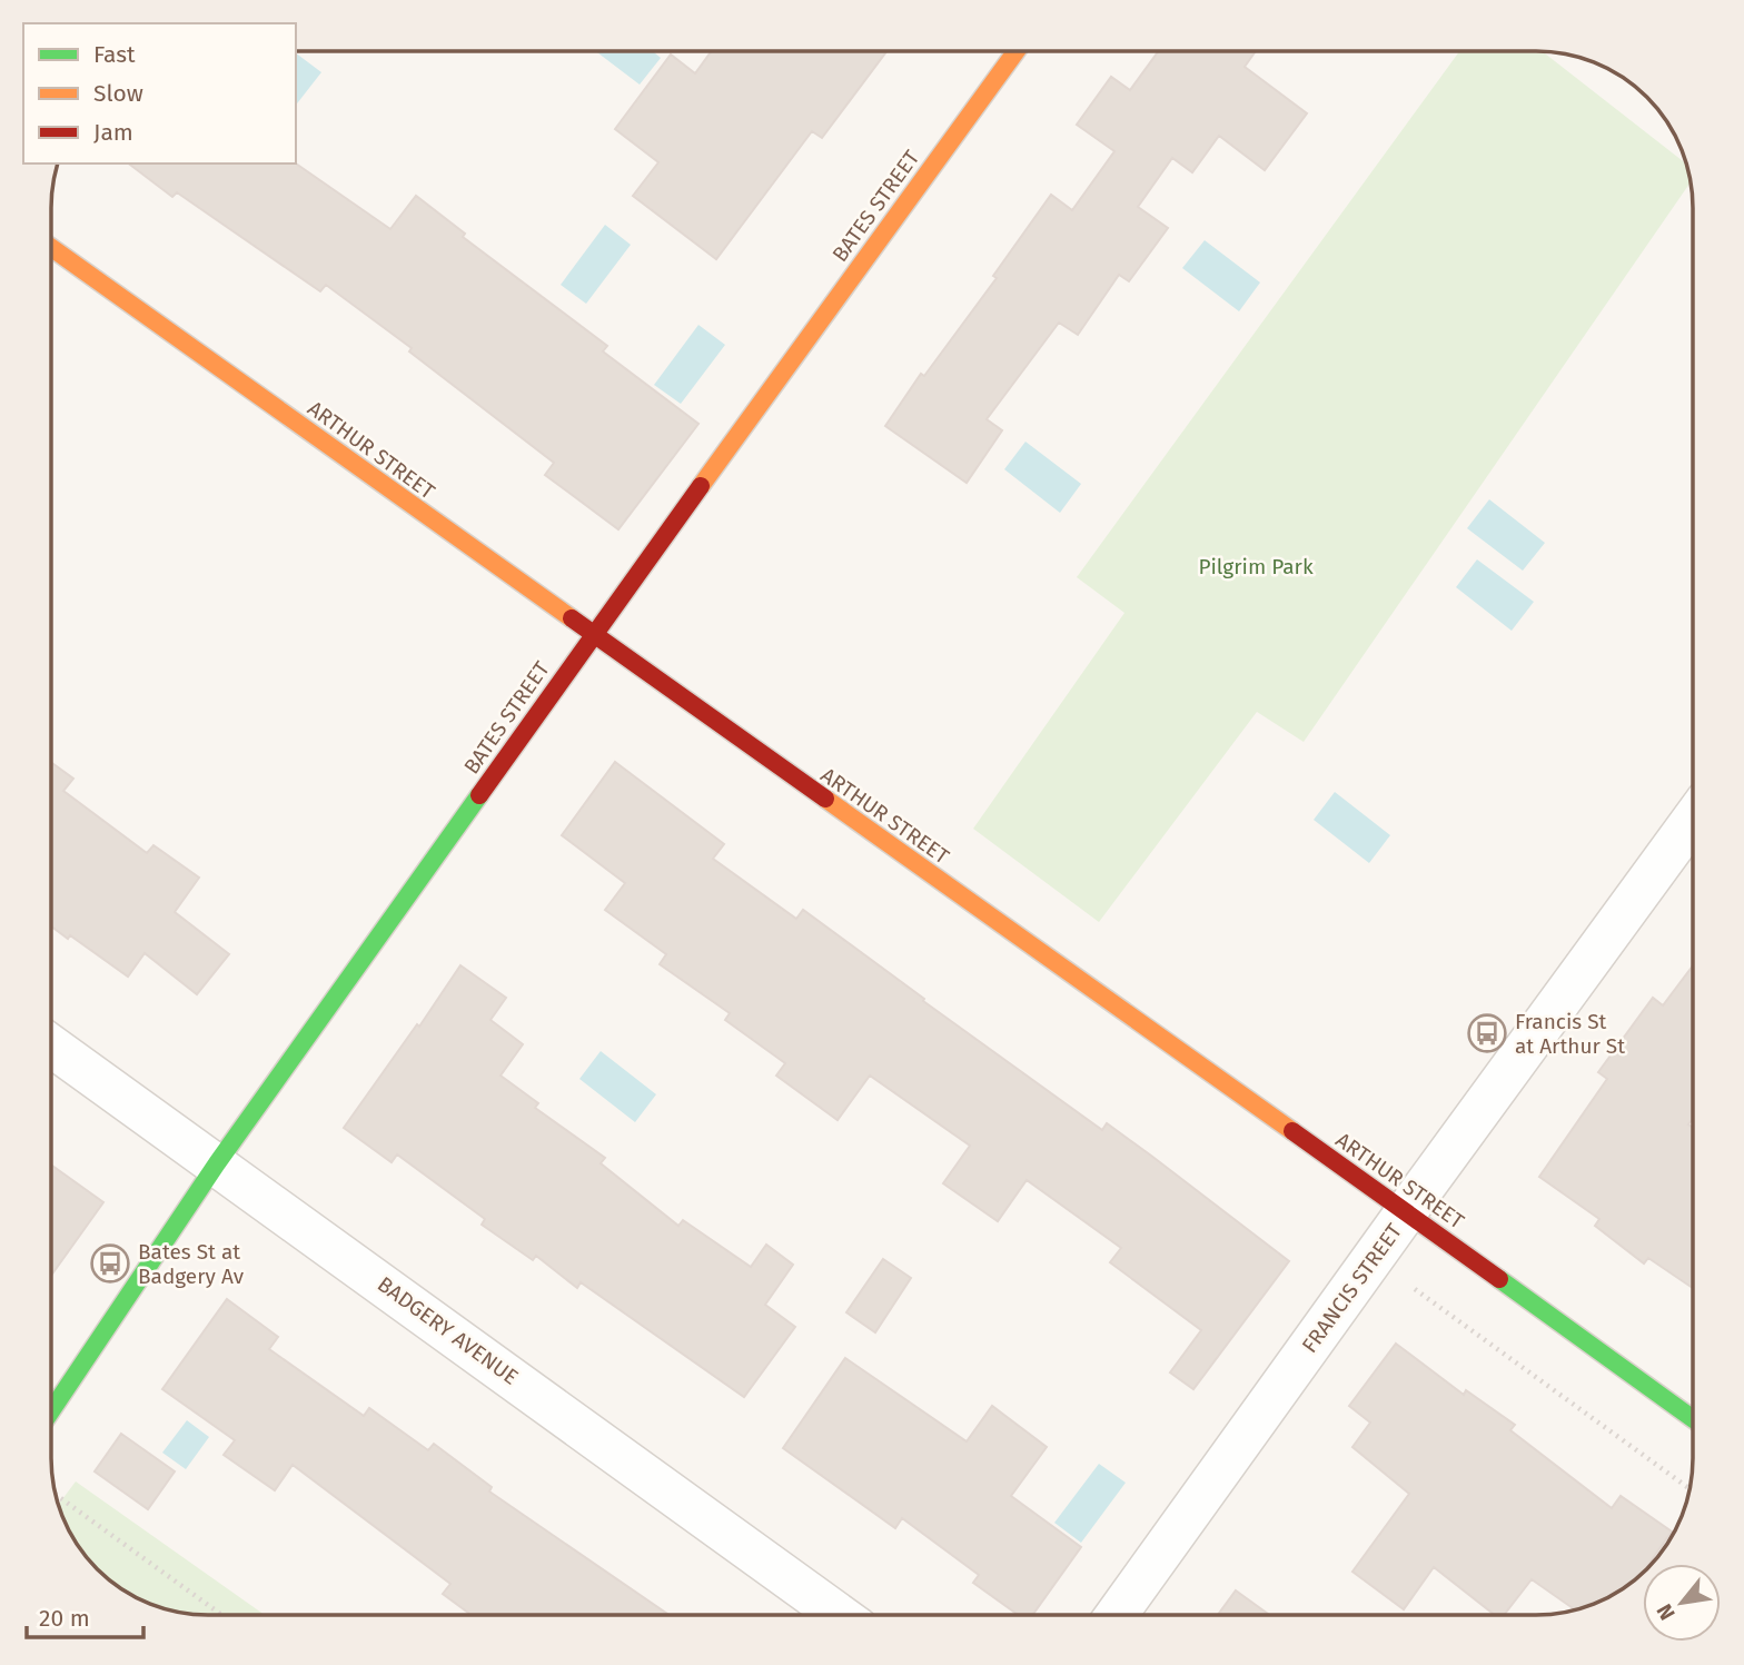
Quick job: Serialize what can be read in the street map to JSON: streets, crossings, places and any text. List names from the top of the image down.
{
  "streets": {
    "main road": ["BATES STREET", "ARTHUR STREET"],
    "street": ["FRANCIS STREET", "BADGERY AVENUE"]
  },
  "crossings": [
    ["BATES STREET", "ARTHUR STREET"],
    ["BATES STREET", "BADGERY AVENUE"],
    ["ARTHUR STREET", "FRANCIS STREET"]
  ],
  "parks": ["Pilgrim Park"],
  "places": {
    "bus stop": ["Francis St at Arthur St", "Bates St at Badgery Av"]
  },
  "legend": ["Fast", "Slow", "Jam"],
  "scale_bar": "20 m",
  "north": "bottom left"
}
